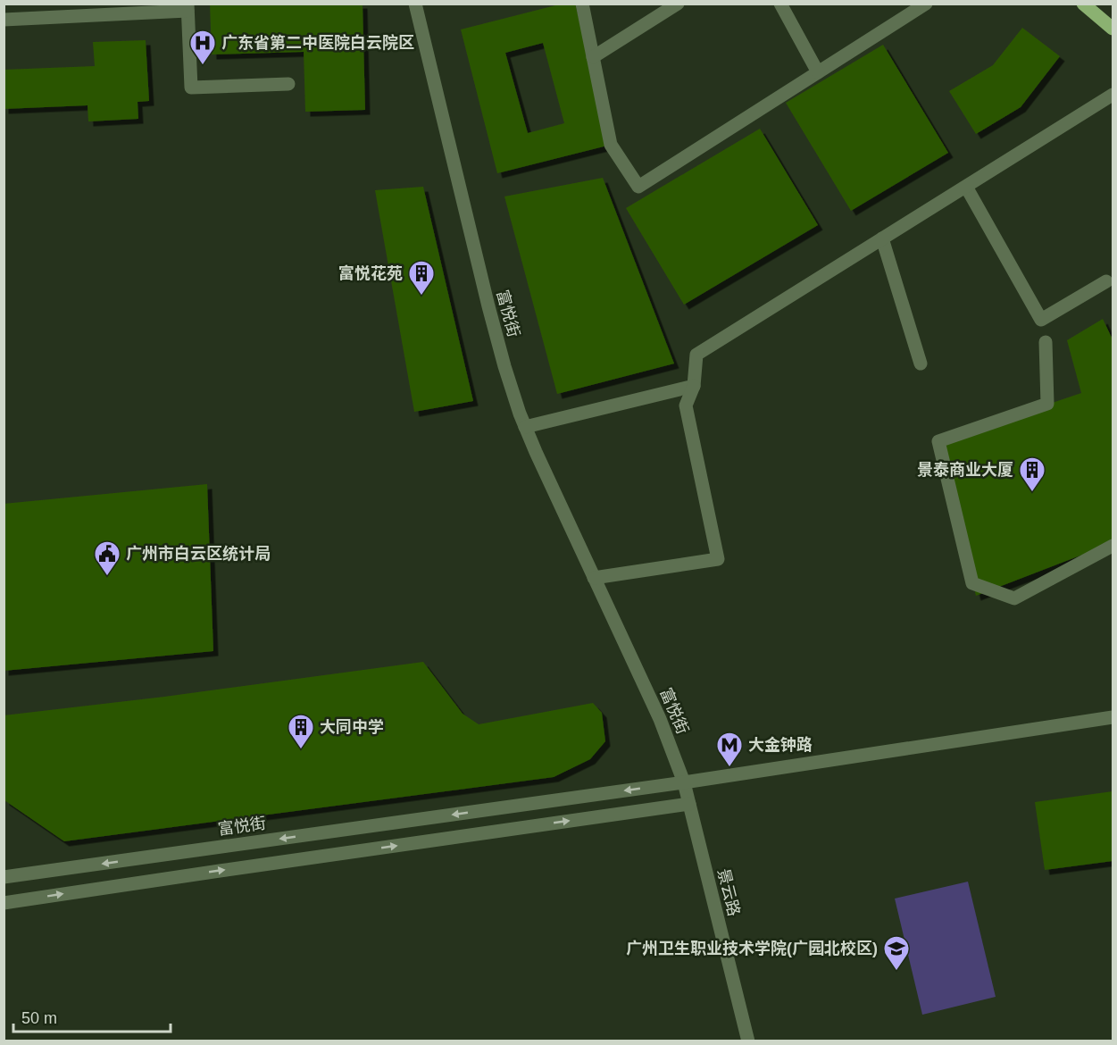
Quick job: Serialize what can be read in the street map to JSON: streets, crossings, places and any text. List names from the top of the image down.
{
  "streets": {
    "street": ["富悦街", "景云路"]
  },
  "crossings": [
    ["富悦街", "景云路"]
  ],
  "places": {
    "hospital": ["广东省第二中医院白云院区"],
    "building": ["富悦花苑", "景泰商业大厦", "大同中学"],
    "public building": ["广州市白云区统计局"],
    "metro station": ["大金钟路"],
    "school or university": ["广州卫生职业技术学院(广园北校区)"]
  },
  "scale_bar": "50 m"
}
